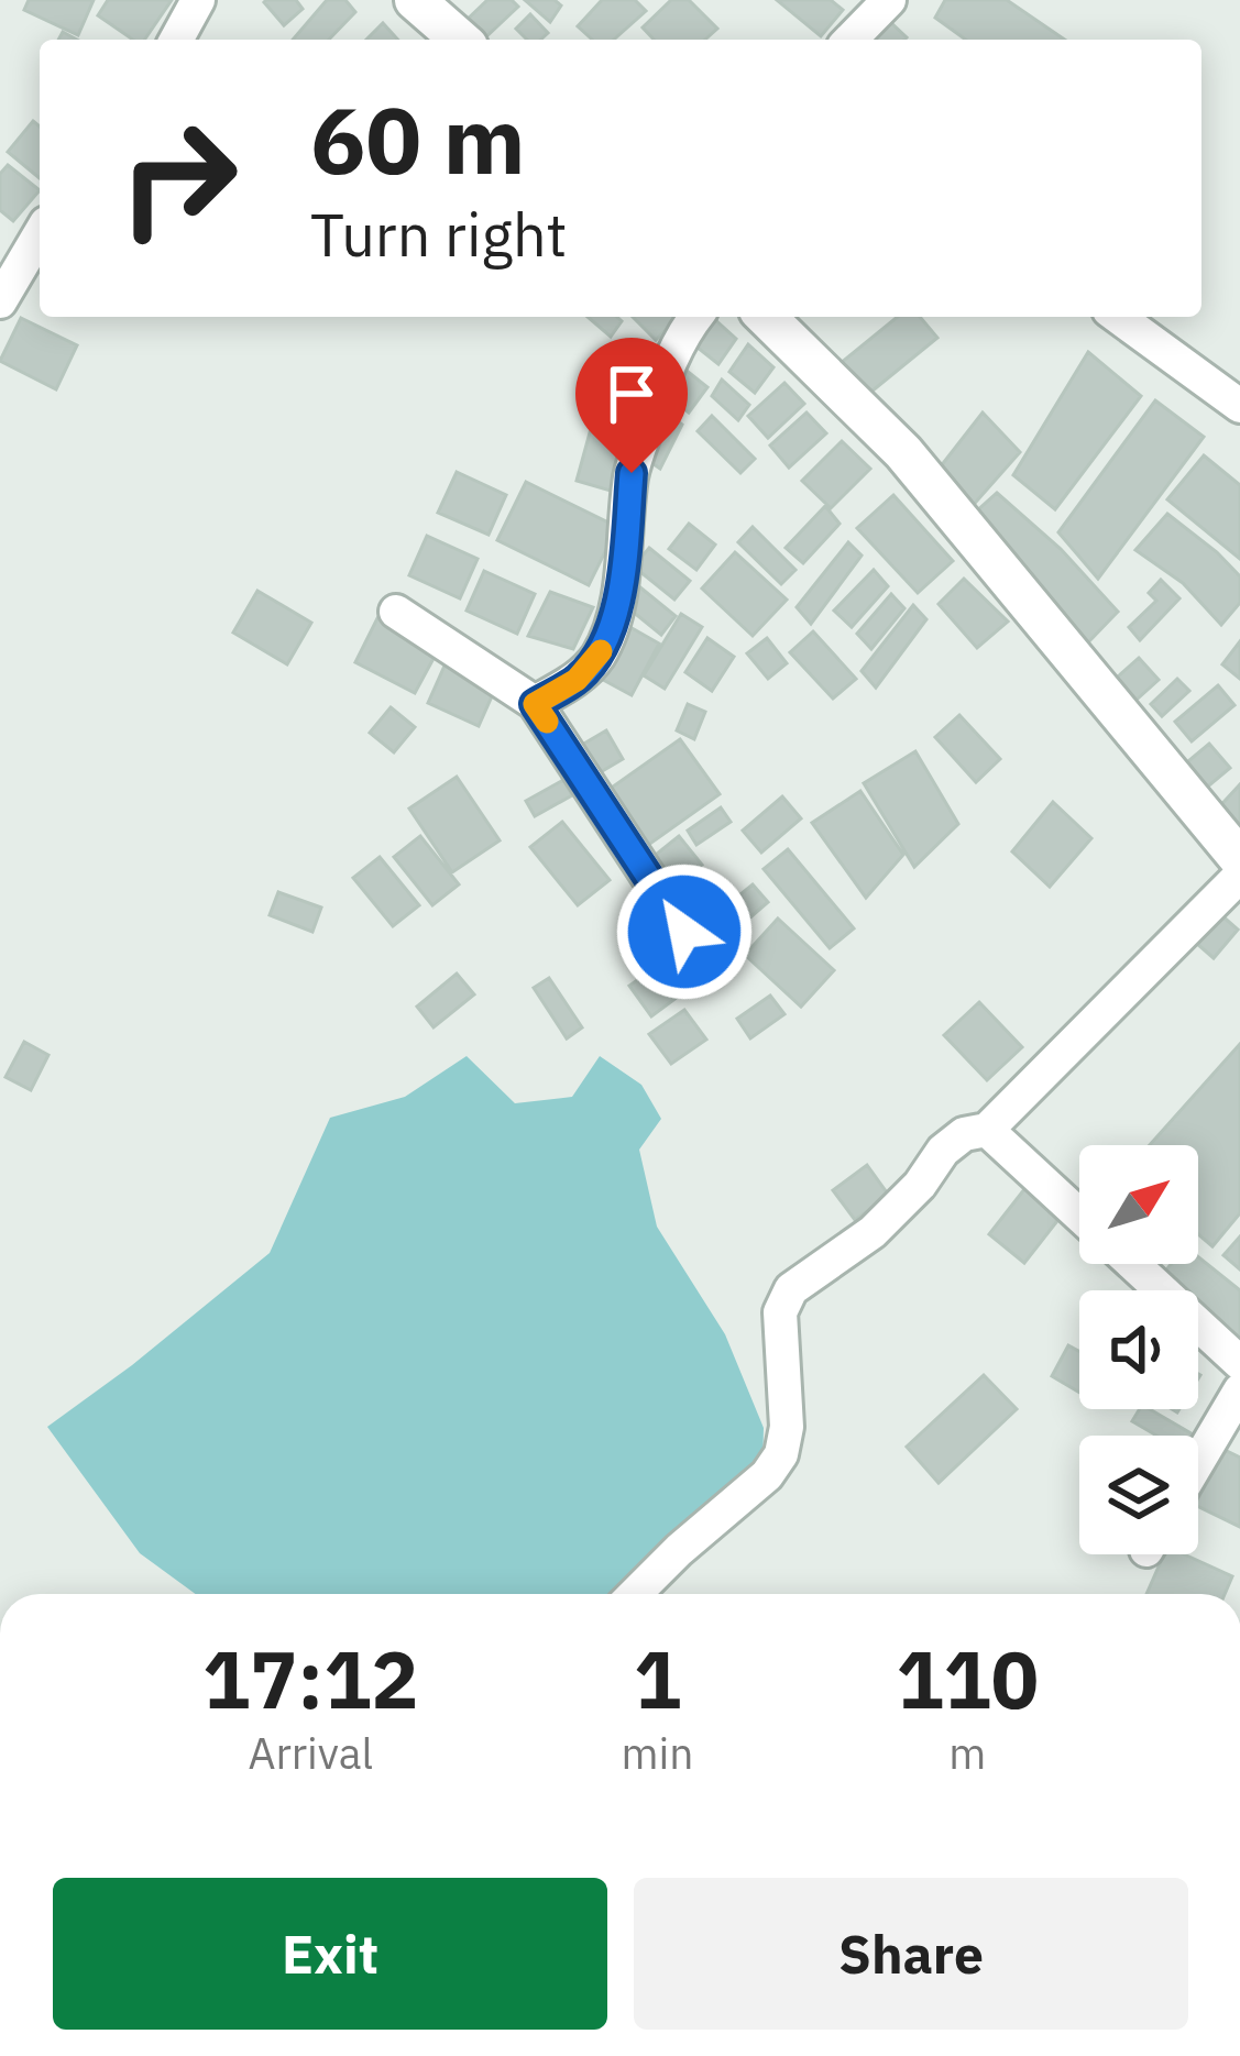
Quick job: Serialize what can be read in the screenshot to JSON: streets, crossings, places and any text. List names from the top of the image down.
{
  "north": "top right",
  "page": {
    "turn": ["60 m", "Turn right"],
    "eta": [
      "17:12",
      "Arrival",
      "1",
      "min",
      "110",
      "m"
    ],
    "buttons": ["Exit", "Share"]
  }
}
